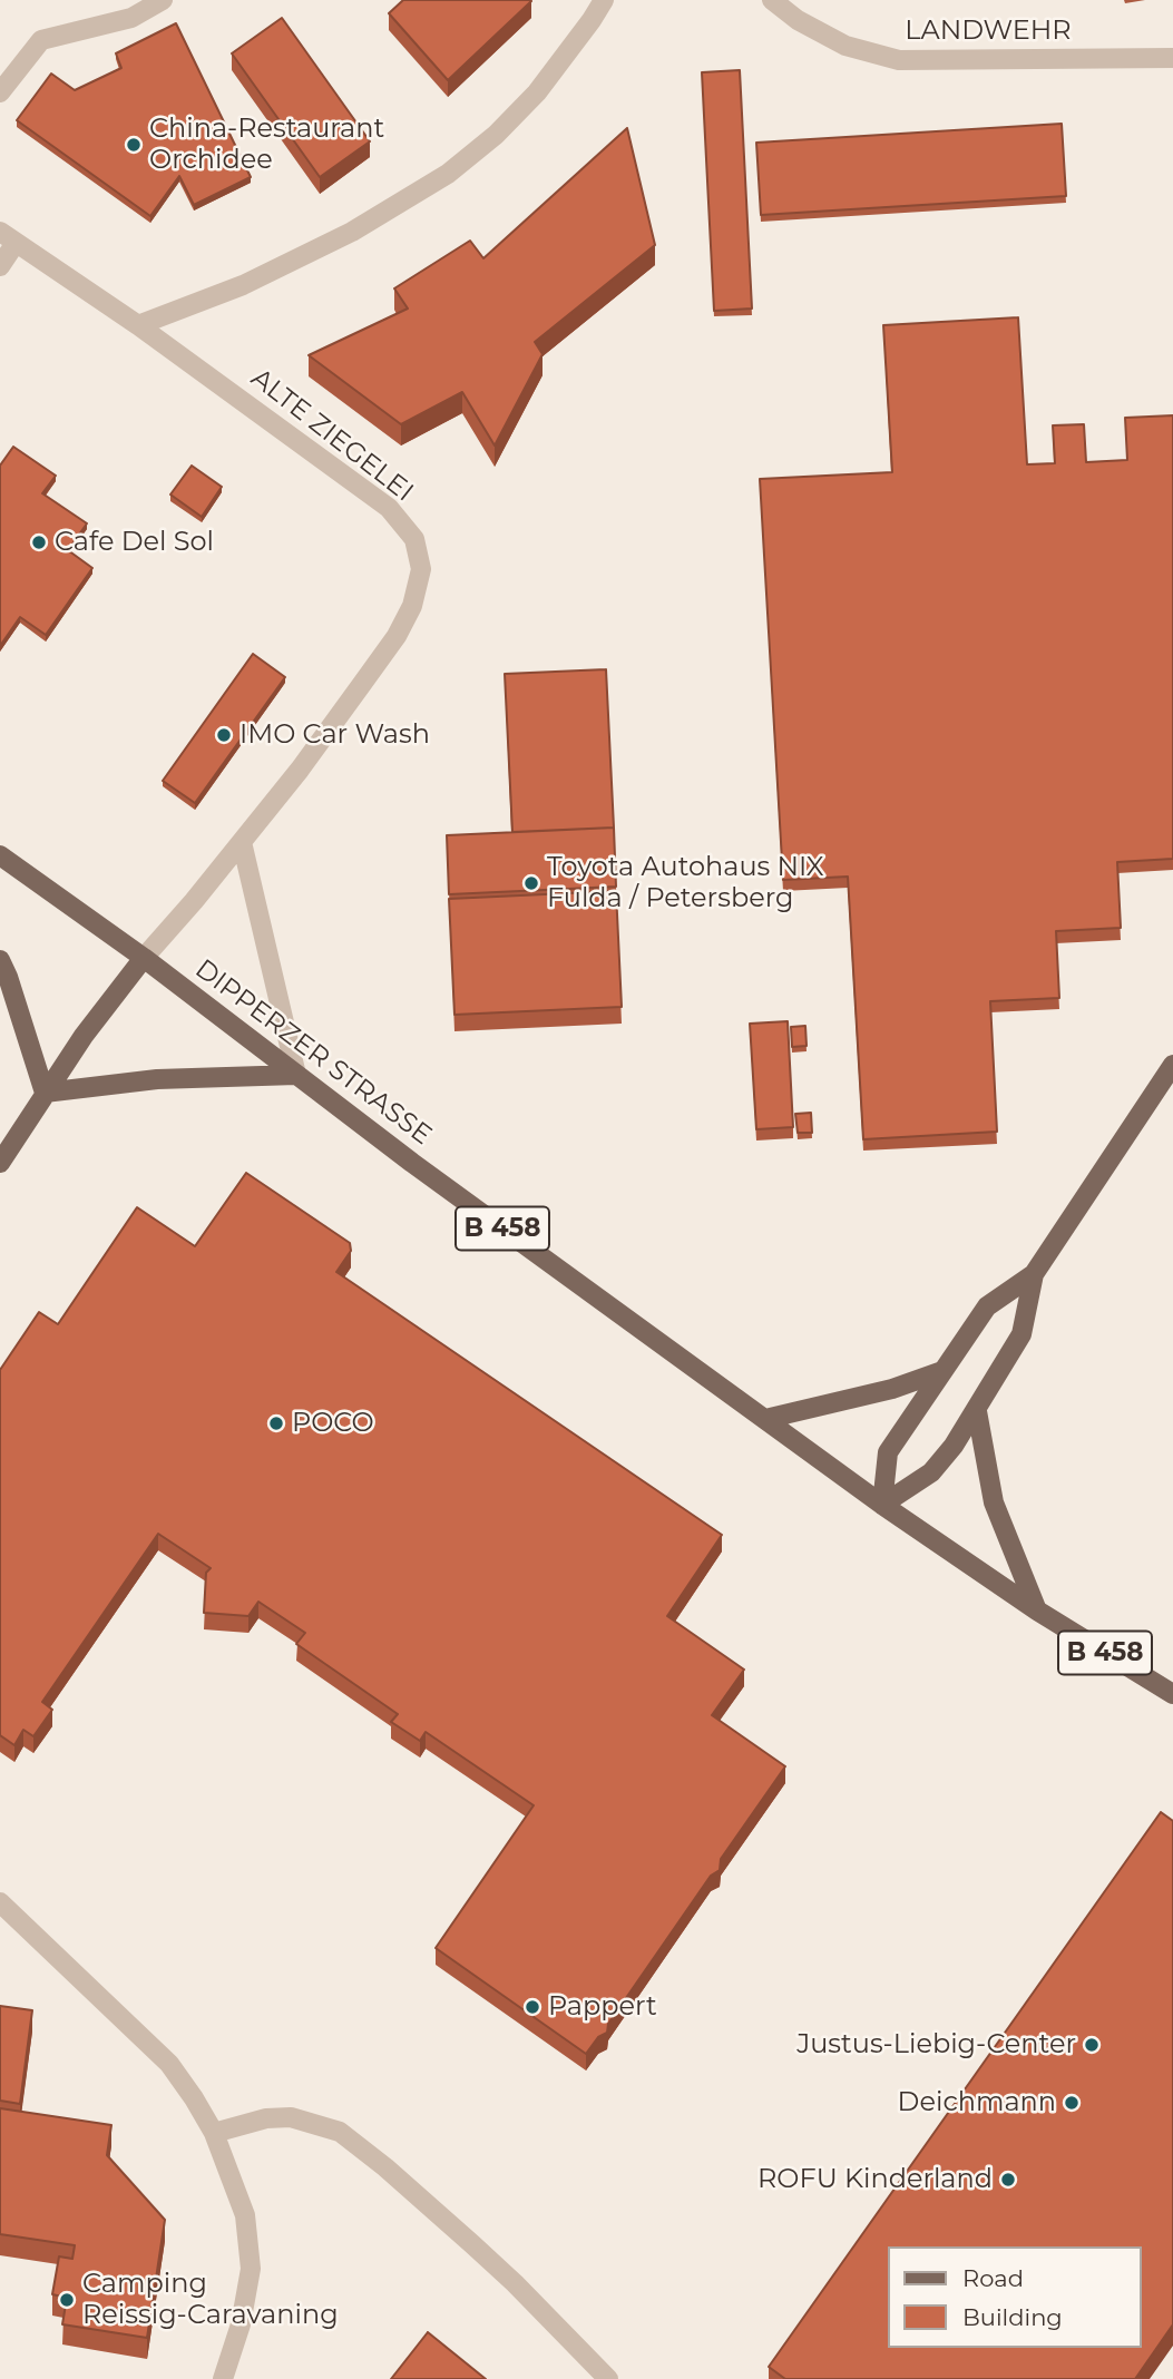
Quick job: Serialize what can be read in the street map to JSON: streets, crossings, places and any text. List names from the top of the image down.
{
  "streets": {
    "main road": ["DIPPERZER STRASSE", "B 458"],
    "street": ["LANDWEHR", "ALTE ZIEGELEI"]
  },
  "crossings": [
    ["ALTE ZIEGELEI", "DIPPERZER STRASSE"],
    ["DIPPERZER STRASSE", "B 458"]
  ],
  "places": [
    "China-Restaurant Orchidee",
    "Cafe Del Sol",
    "IMO Car Wash",
    "Toyota Autohaus NIX Fulda / Petersberg",
    "POCO",
    "Pappert",
    "Justus-Liebig-Center",
    "Deichmann",
    "ROFU Kinderland",
    "Camping Reissig-Caravaning"
  ],
  "legend": ["Road", "Building"]
}
